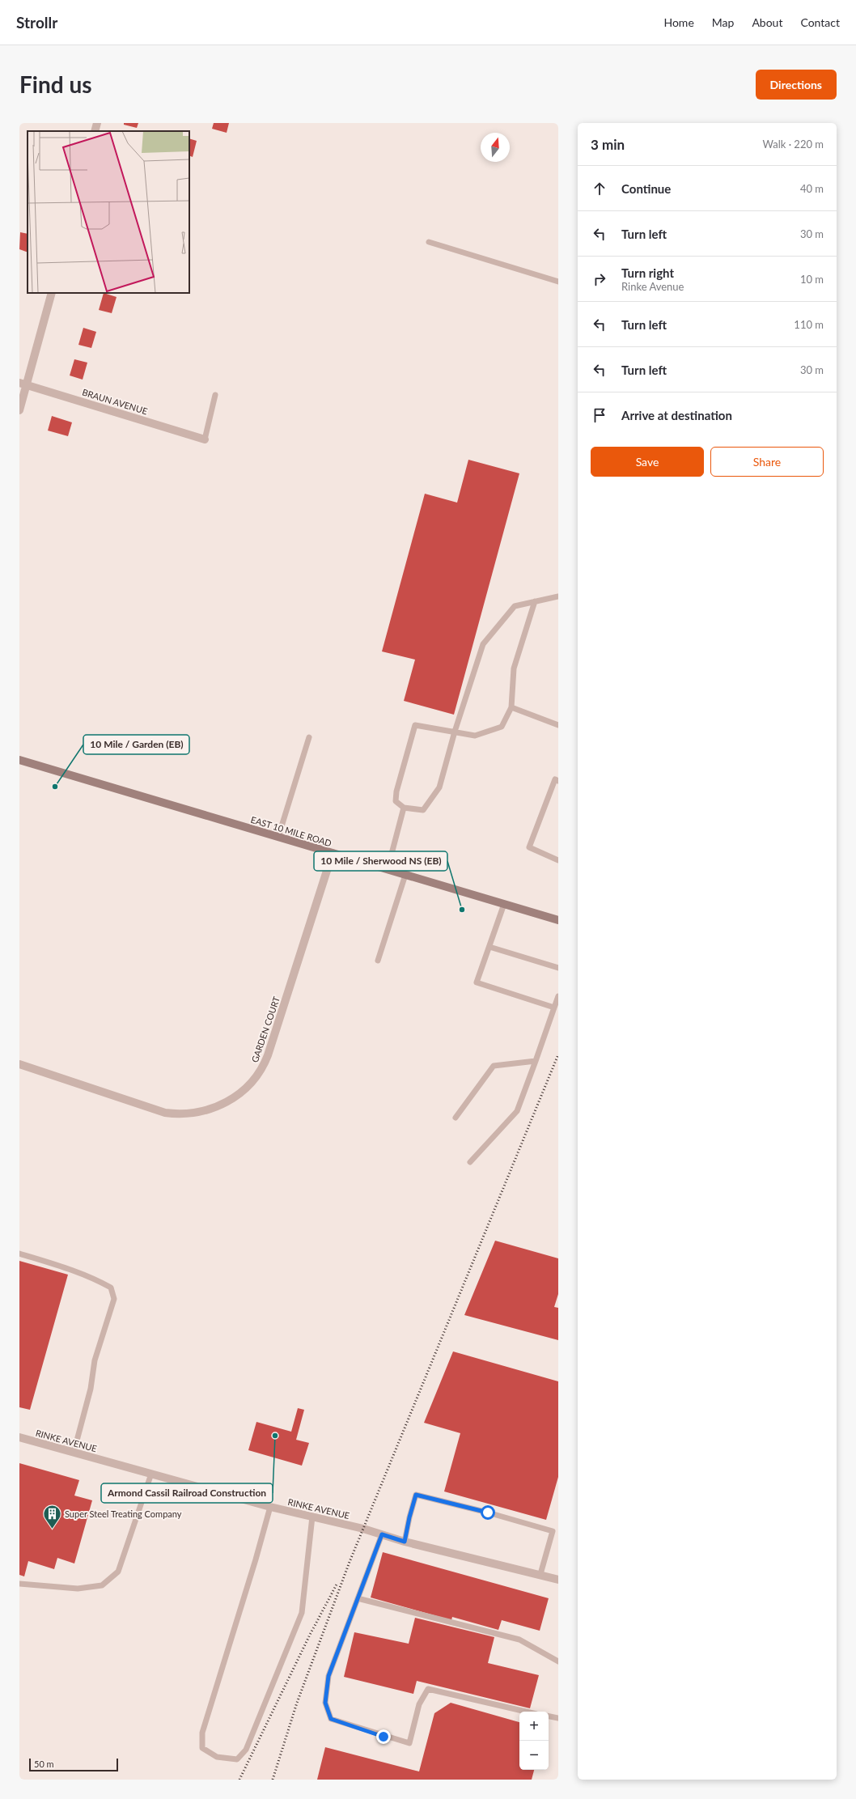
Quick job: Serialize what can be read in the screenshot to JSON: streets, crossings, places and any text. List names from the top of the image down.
{
  "streets": {
    "main road": ["EAST 10 MILE ROAD"],
    "street": ["BRAUN AVENUE", "GARDEN COURT", "RINKE AVENUE"]
  },
  "crossings": [
    ["EAST 10 MILE ROAD", "GARDEN COURT"]
  ],
  "places": {
    "other": ["10 Mile / Garden (EB)", "10 Mile / Sherwood NS (EB)", "Armond Cassil Railroad Construction"],
    "building": ["Super Steel Treating Company"]
  },
  "scale_bar": "50 m",
  "north": "top",
  "page": {
    "header": "Strollr",
    "nav": [
      "Home",
      "Map",
      "About",
      "Contact"
    ],
    "buttons": [
      "Directions",
      ["Save", "Share"]
    ],
    "title": "Find us",
    "heading": ["3 min", "Walk · 220 m"],
    "list": [
      ["Continue", "40 m"],
      ["Turn left", "30 m"],
      ["Turn right", "Rinke Avenue", "10 m"],
      ["Turn left", "110 m"],
      ["Turn left", "30 m"],
      "Arrive at destination"
    ],
    "map_buttons": ["+", "−"],
    "scale": "50 m"
  }
}
